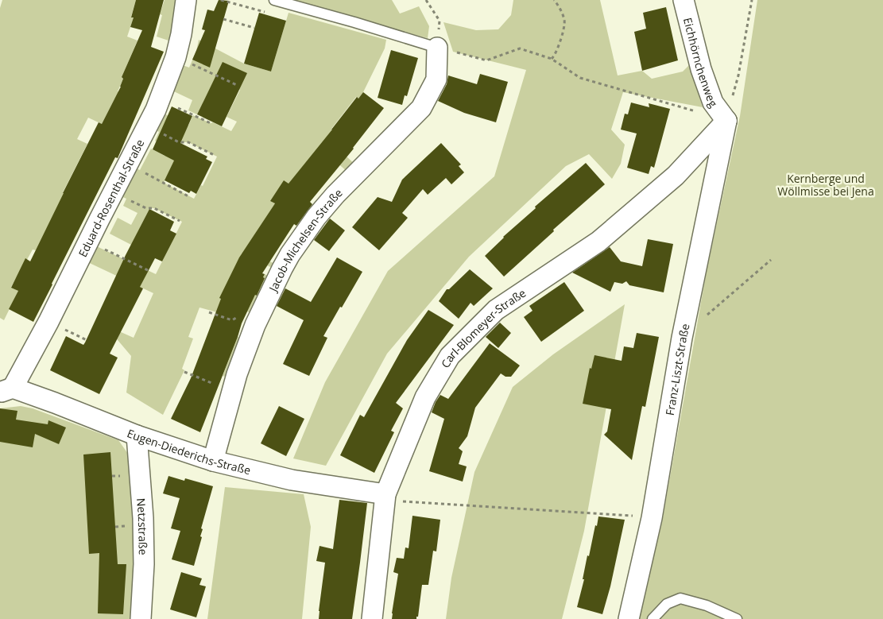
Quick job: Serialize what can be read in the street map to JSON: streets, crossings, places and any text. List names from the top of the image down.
{
  "streets": {
    "street": [
      "Eichhörnchenweg",
      "Eduard-Rosenthal-Straße",
      "Jacob-Michelsen-Straße",
      "Carl-Blomeyer-Straße",
      "Franz-Liszt-Straße",
      "Eugen-Diederichs-Straße",
      "Netzstraße"
    ]
  },
  "crossings": [
    ["Eichhörnchenweg", "Carl-Blomeyer-Straße"],
    ["Eichhörnchenweg", "Franz-Liszt-Straße"],
    ["Eduard-Rosenthal-Straße", "Eugen-Diederichs-Straße"],
    ["Jacob-Michelsen-Straße", "Eugen-Diederichs-Straße"],
    ["Carl-Blomeyer-Straße", "Franz-Liszt-Straße"],
    ["Carl-Blomeyer-Straße", "Eugen-Diederichs-Straße"],
    ["Eugen-Diederichs-Straße", "Netzstraße"]
  ],
  "parks": ["Kernberge und Wöllmisse bei Jena"]
}
